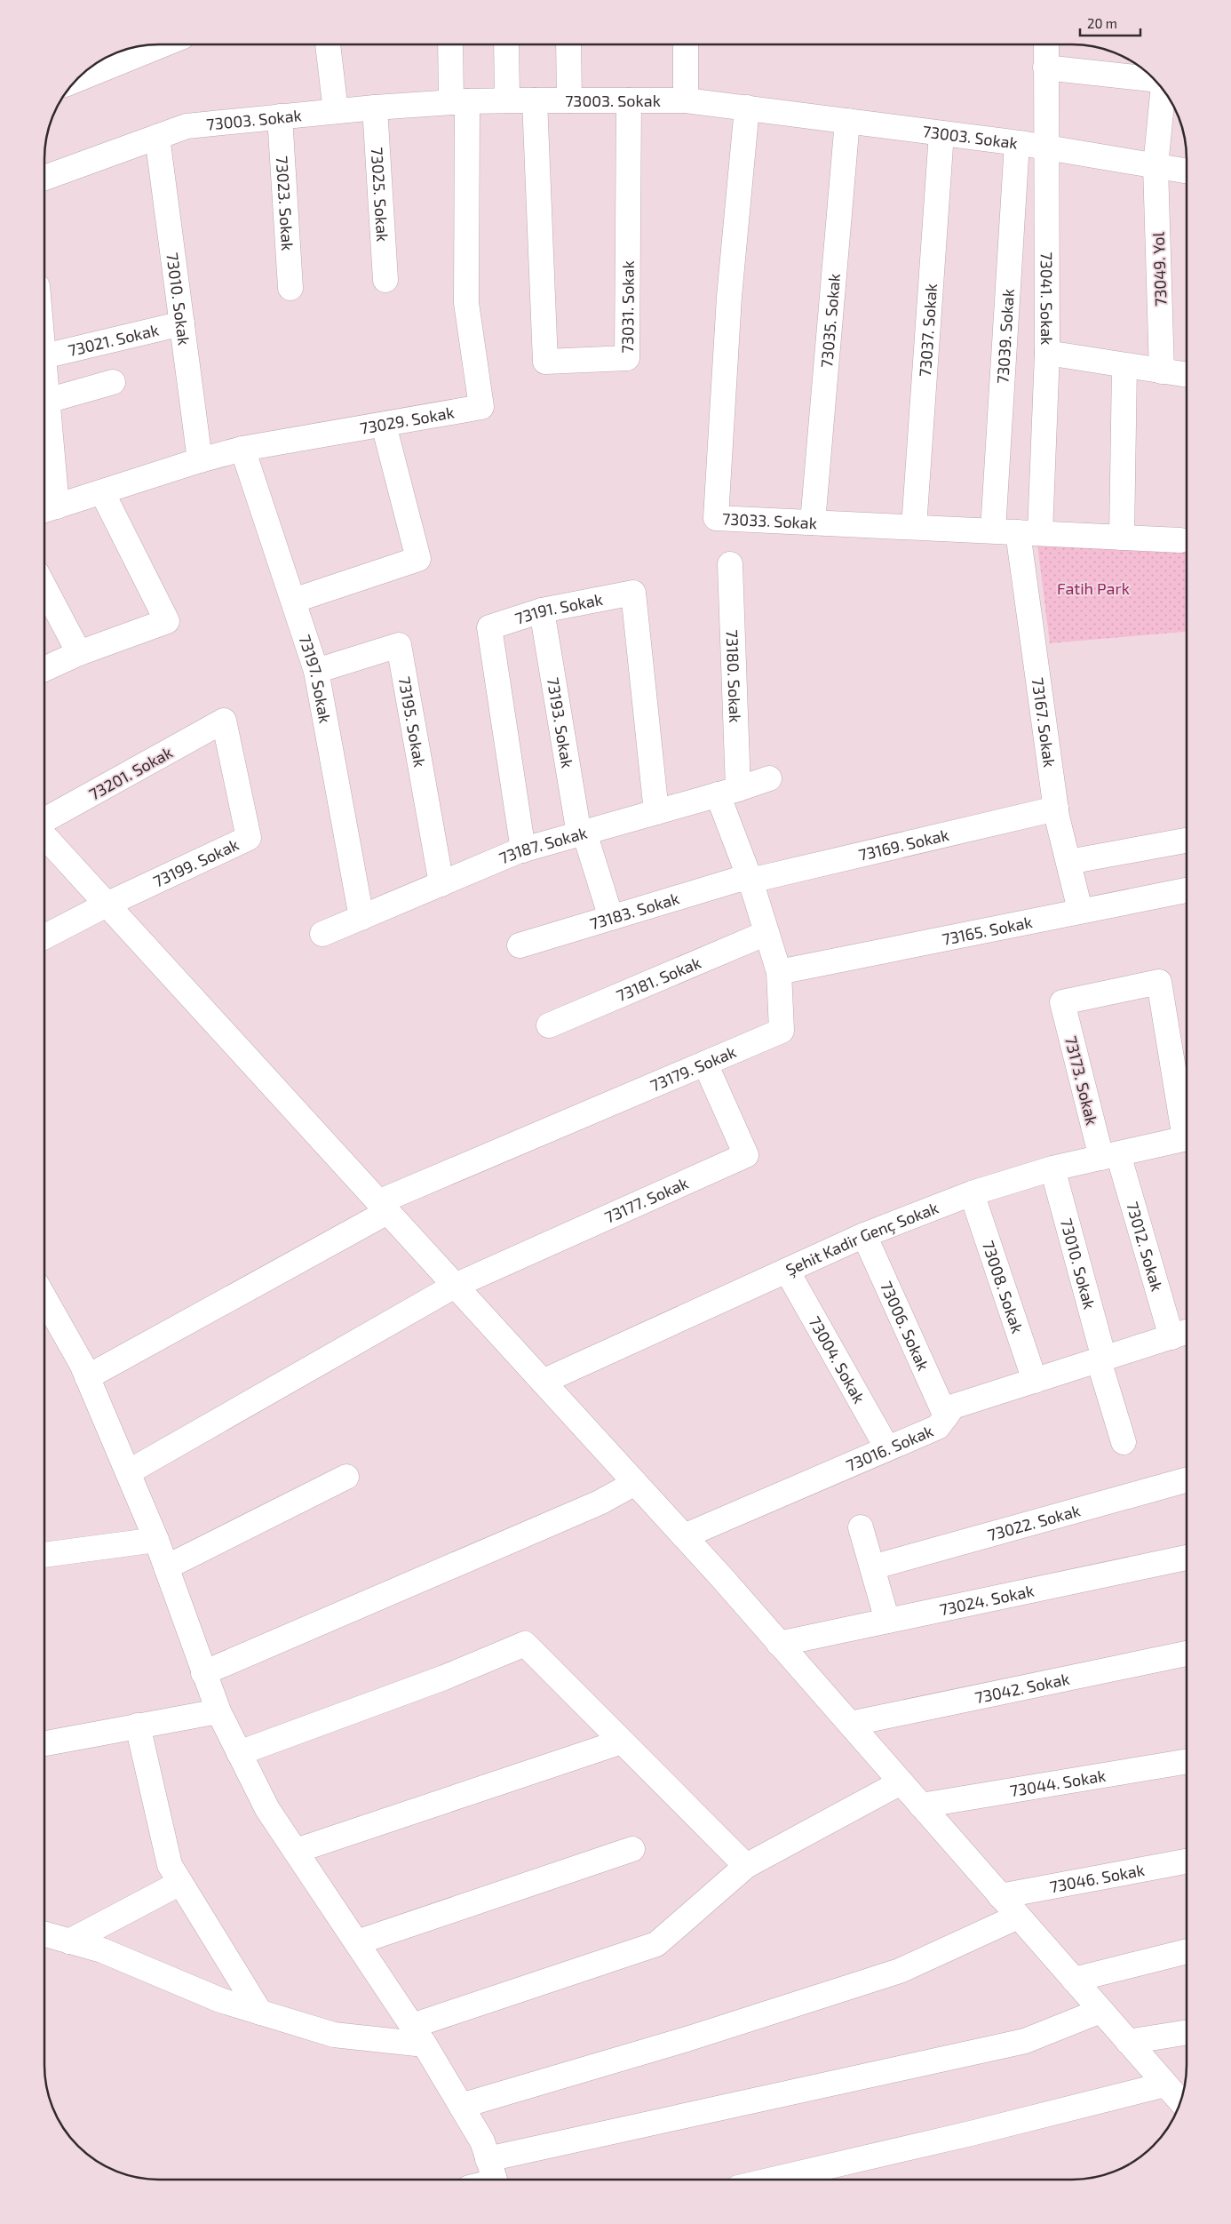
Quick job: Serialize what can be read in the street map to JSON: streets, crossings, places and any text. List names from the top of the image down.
{
  "streets": {
    "street": [
      "73003. Sokak",
      "73025. Sokak",
      "73023. Sokak",
      "73049. Yol",
      "73010. Sokak",
      "73041. Sokak",
      "73031. Sokak",
      "73035. Sokak",
      "73037. Sokak",
      "73039. Sokak",
      "73021. Sokak",
      "73029. Sokak",
      "73033. Sokak",
      "73191. Sokak",
      "73180. Sokak",
      "73197. Sokak",
      "73195. Sokak",
      "73193. Sokak",
      "73167. Sokak",
      "73201. Sokak",
      "73169. Sokak",
      "73187. Sokak",
      "73199. Sokak",
      "73183. Sokak",
      "73165. Sokak",
      "73181. Sokak",
      "73179. Sokak",
      "73173. Sokak",
      "73177. Sokak",
      "Şehit Kadir Genç Sokak",
      "73012. Sokak",
      "73008. Sokak",
      "73006. Sokak",
      "73004. Sokak",
      "73016. Sokak",
      "73022. Sokak",
      "73024. Sokak",
      "73042. Sokak",
      "73044. Sokak",
      "73046. Sokak"
    ]
  },
  "crossings": [
    ["73003. Sokak", "73025. Sokak"],
    ["73003. Sokak", "73023. Sokak"],
    ["73003. Sokak", "73049. Yol"],
    ["73003. Sokak", "73010. Sokak"],
    ["73003. Sokak", "73041. Sokak"],
    ["73003. Sokak", "73031. Sokak"],
    ["73003. Sokak", "73035. Sokak"],
    ["73003. Sokak", "73037. Sokak"],
    ["73003. Sokak", "73039. Sokak"],
    ["73003. Sokak", "73029. Sokak"],
    ["73003. Sokak", "73033. Sokak"],
    ["73049. Yol", "73041. Sokak"],
    ["73010. Sokak", "73021. Sokak"],
    ["73010. Sokak", "73029. Sokak"],
    ["73010. Sokak", "Şehit Kadir Genç Sokak"],
    ["73010. Sokak", "73016. Sokak"],
    ["73041. Sokak", "73167. Sokak"],
    ["73035. Sokak", "73033. Sokak"],
    ["73037. Sokak", "73033. Sokak"],
    ["73039. Sokak", "73033. Sokak"],
    ["73029. Sokak", "73197. Sokak"],
    ["73033. Sokak", "73167. Sokak"],
    ["73191. Sokak", "73193. Sokak"],
    ["73191. Sokak", "73187. Sokak"],
    ["73180. Sokak", "73187. Sokak"],
    ["73180. Sokak", "73179. Sokak"],
    ["73197. Sokak", "73195. Sokak"],
    ["73197. Sokak", "73187. Sokak"],
    ["73195. Sokak", "73187. Sokak"],
    ["73193. Sokak", "73187. Sokak"],
    ["73193. Sokak", "73183. Sokak"],
    ["73167. Sokak", "73169. Sokak"],
    ["73167. Sokak", "73165. Sokak"],
    ["73201. Sokak", "73199. Sokak"],
    ["73169. Sokak", "73183. Sokak"],
    ["73169. Sokak", "73179. Sokak"],
    ["73187. Sokak", "73179. Sokak"],
    ["73183. Sokak", "73179. Sokak"],
    ["73165. Sokak", "73179. Sokak"],
    ["73181. Sokak", "73179. Sokak"],
    ["73179. Sokak", "73177. Sokak"],
    ["73173. Sokak", "Şehit Kadir Genç Sokak"],
    ["73173. Sokak", "73012. Sokak"],
    ["Şehit Kadir Genç Sokak", "73012. Sokak"],
    ["Şehit Kadir Genç Sokak", "73008. Sokak"],
    ["Şehit Kadir Genç Sokak", "73006. Sokak"],
    ["Şehit Kadir Genç Sokak", "73004. Sokak"],
    ["73012. Sokak", "73016. Sokak"],
    ["73008. Sokak", "73016. Sokak"],
    ["73006. Sokak", "73016. Sokak"],
    ["73004. Sokak", "73016. Sokak"]
  ],
  "parks": ["Fatih Park"],
  "scale_bar": "20 m"
}
